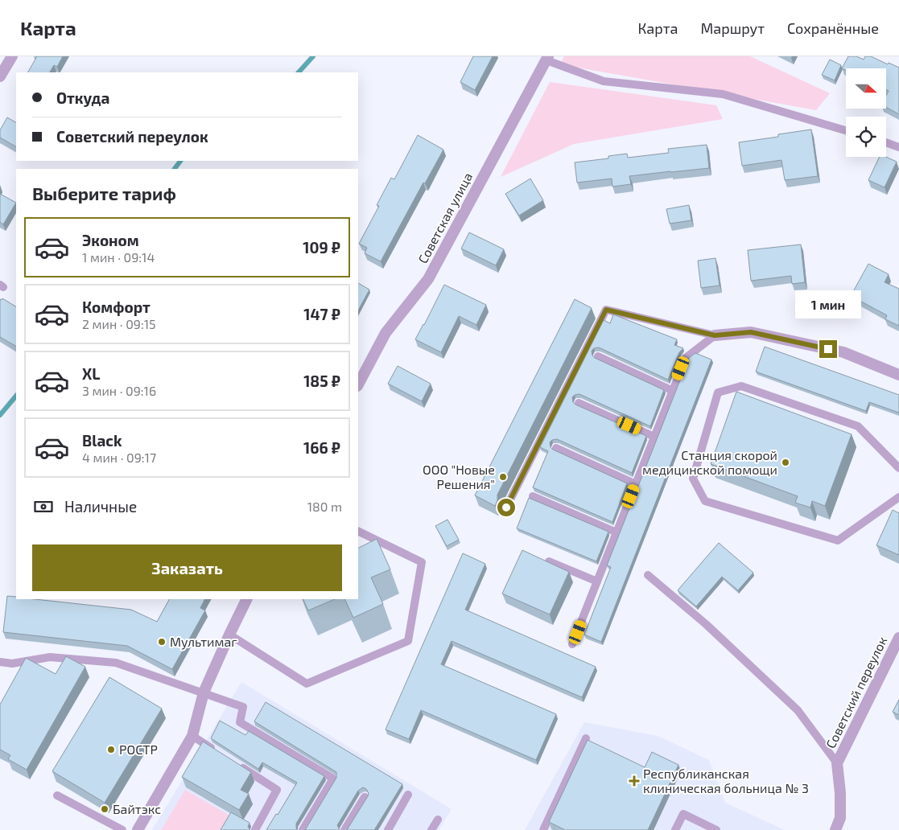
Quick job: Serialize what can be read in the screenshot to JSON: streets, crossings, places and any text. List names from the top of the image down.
{
  "streets": {
    "street": ["Советская улица", "Советский переулок"]
  },
  "places": {
    "other": [
      "Станция скорой медицинской помощи",
      "ООО \"Новые Решения\"",
      "Мультимаг",
      "РОСТР",
      "Байтэкс"
    ],
    "health": ["Республиканская клиническая больница № 3"]
  },
  "north": "right",
  "page": {
    "header": "Карта",
    "nav": ["Карта", "Маршрут", "Сохранённые"],
    "banner": ["Откуда", "Советский переулок"],
    "heading": "Выберите тариф",
    "list": [
      {
        "name": "Эконом",
        "note": "1 мин · 09:14",
        "value": "109 ₽"
      },
      {
        "name": "Комфорт",
        "note": "2 мин · 09:15",
        "value": "147 ₽"
      },
      {
        "name": "XL",
        "note": "3 мин · 09:16",
        "value": "185 ₽"
      },
      {
        "name": "Black",
        "note": "4 мин · 09:17",
        "value": "166 ₽"
      }
    ],
    "bubble": "1 мин",
    "pay": ["Наличные", "180 m"],
    "buttons": "Заказать"
  }
}
